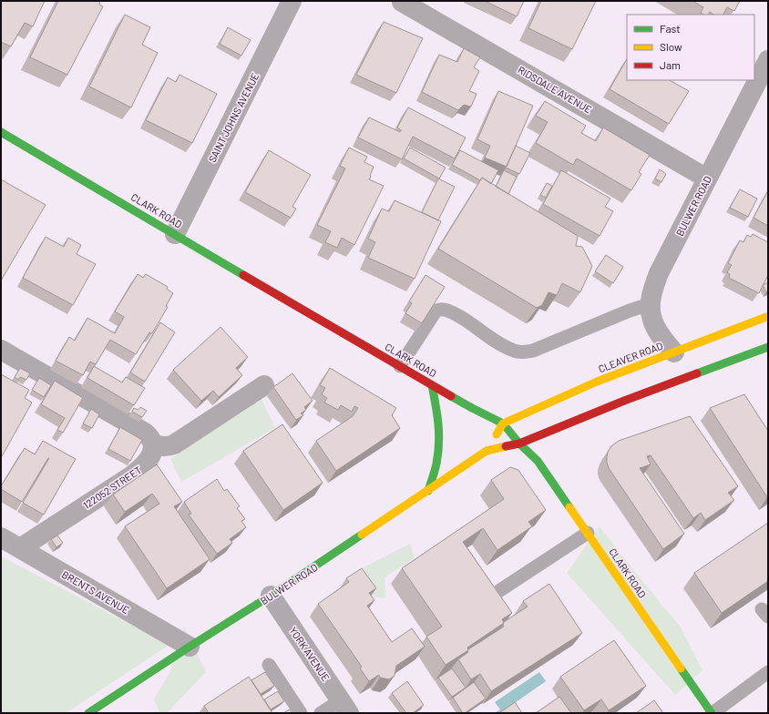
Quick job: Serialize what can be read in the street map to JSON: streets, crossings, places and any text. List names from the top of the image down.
{
  "streets": {
    "street": [
      "RIDSDALE AVENUE",
      "SAINT JOHNS AVENUE",
      "BULWER ROAD",
      "CLARK ROAD",
      "CLEAVER ROAD",
      "122052 STREET",
      "BRENTS AVENUE",
      "YORK AVENUE"
    ]
  },
  "crossings": [
    ["RIDSDALE AVENUE", "BULWER ROAD"],
    ["SAINT JOHNS AVENUE", "CLARK ROAD"],
    ["BULWER ROAD", "CLARK ROAD"],
    ["BULWER ROAD", "CLEAVER ROAD"],
    ["BULWER ROAD", "BRENTS AVENUE"],
    ["BULWER ROAD", "YORK AVENUE"],
    ["CLARK ROAD", "CLEAVER ROAD"],
    ["122052 STREET", "BRENTS AVENUE"]
  ],
  "legend": ["Fast", "Slow", "Jam"]
}
